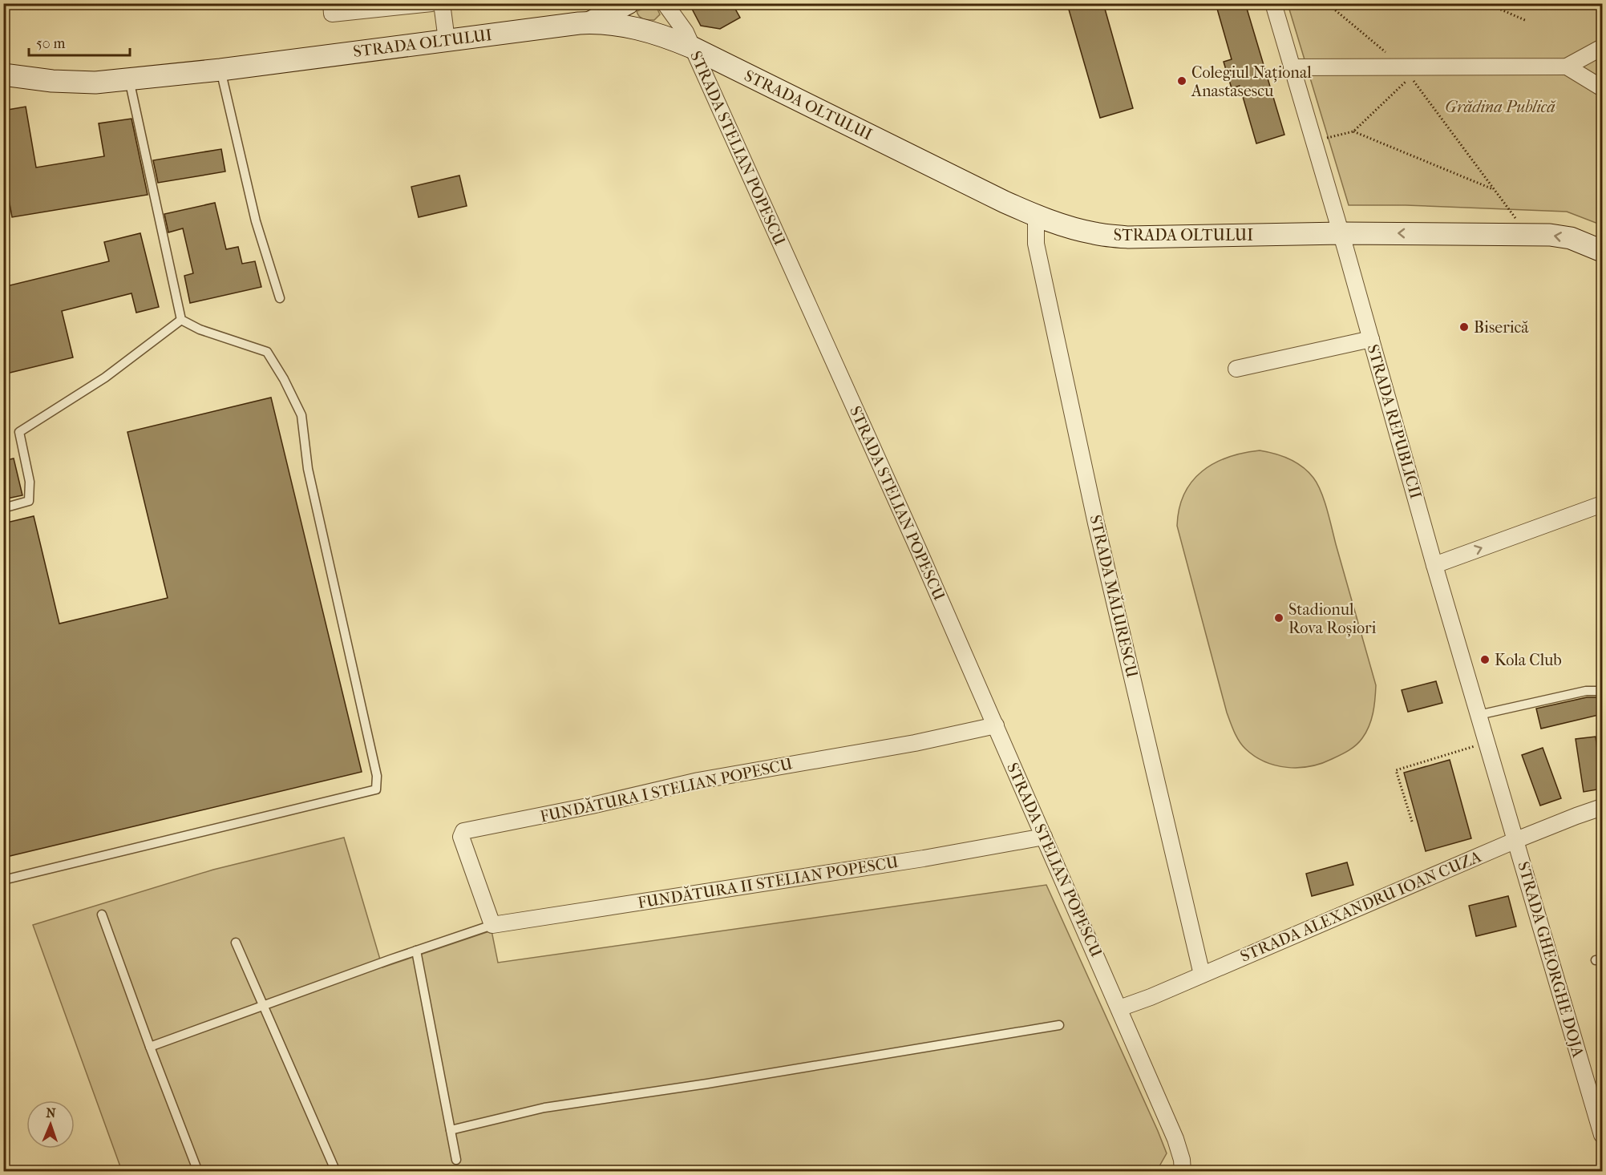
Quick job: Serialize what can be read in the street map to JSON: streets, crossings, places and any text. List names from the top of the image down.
{
  "streets": {
    "main road": ["STRADA OLTULUI"],
    "street": [
      "STRADA STELIAN POPESCU",
      "STRADA REPUBLICII",
      "STRADA MĂLURESCU",
      "FUNDĂTURA I STELIAN POPESCU",
      "FUNDĂTURA II STELIAN POPESCU",
      "STRADA ALEXANDRU IOAN CUZA",
      "STRADA GHEORGHE DOJA"
    ]
  },
  "crossings": [
    ["STRADA OLTULUI", "STRADA STELIAN POPESCU"],
    ["STRADA OLTULUI", "STRADA REPUBLICII"],
    ["STRADA OLTULUI", "STRADA MĂLURESCU"],
    ["STRADA STELIAN POPESCU", "FUNDĂTURA I STELIAN POPESCU"],
    ["STRADA STELIAN POPESCU", "FUNDĂTURA II STELIAN POPESCU"],
    ["STRADA STELIAN POPESCU", "STRADA ALEXANDRU IOAN CUZA"],
    ["STRADA REPUBLICII", "STRADA ALEXANDRU IOAN CUZA"],
    ["STRADA REPUBLICII", "STRADA GHEORGHE DOJA"],
    ["STRADA MĂLURESCU", "STRADA ALEXANDRU IOAN CUZA"],
    ["FUNDĂTURA I STELIAN POPESCU", "FUNDĂTURA II STELIAN POPESCU"],
    ["STRADA ALEXANDRU IOAN CUZA", "STRADA GHEORGHE DOJA"]
  ],
  "parks": ["Grădina Publică"],
  "places": [
    "Colegiul Național Anastasescu",
    "Biserică",
    "Stadionul Rova Roșiori",
    "Kola Club"
  ],
  "scale_bar": "50 m",
  "north": "top"
}
